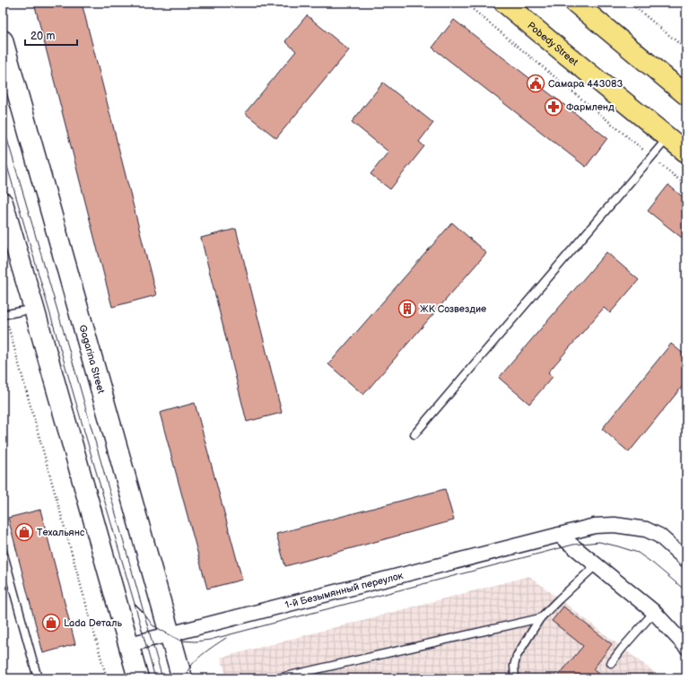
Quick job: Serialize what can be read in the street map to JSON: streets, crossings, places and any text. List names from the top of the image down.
{
  "streets": {
    "main road": ["Pobedy Street", "Gagarina Street"],
    "street": ["1-й Безымянный переулок"]
  },
  "crossings": [
    ["Gagarina Street", "1-й Безымянный переулок"]
  ],
  "places": {
    "public building": ["Самара 443083"],
    "pharmacy": ["Фармленд"],
    "building": ["ЖК Созвездие"],
    "shop": ["Техальянс", "Lada Dеталь"]
  },
  "scale_bar": "20 m"
}
